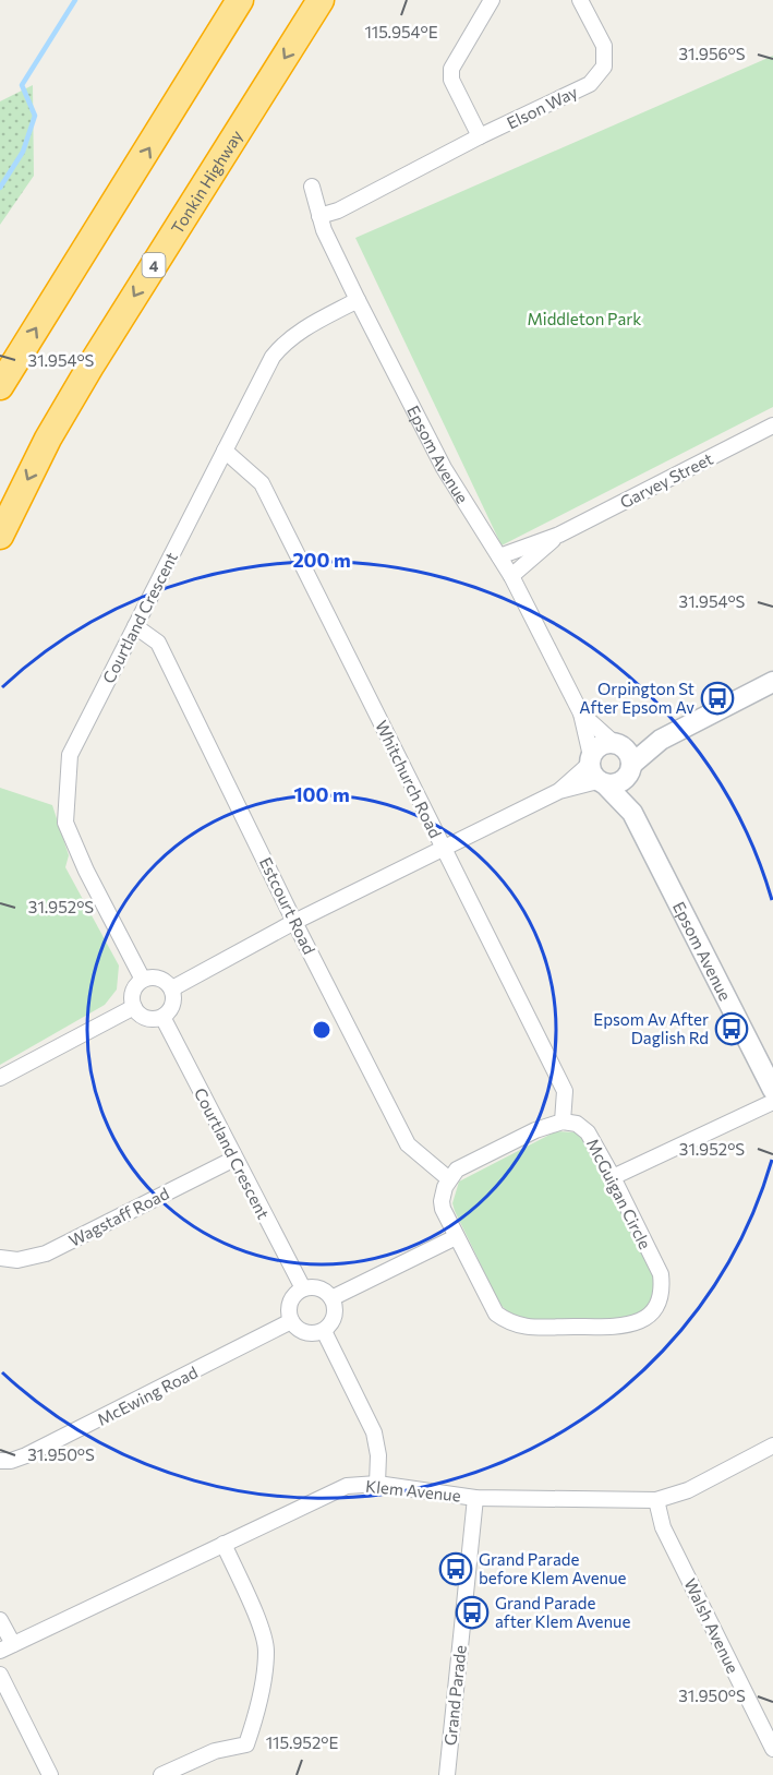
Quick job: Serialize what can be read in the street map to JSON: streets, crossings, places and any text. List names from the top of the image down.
{
  "streets": {
    "highway": ["Tonkin Highway", "4"],
    "street": [
      "Elson Way",
      "Epsom Avenue",
      "Garvey Street",
      "Courtland Crescent",
      "Whitchurch Road",
      "Estcourt Road",
      "McGuigan Circle",
      "Wagstaff Road",
      "McEwing Road",
      "Klem Avenue",
      "Walsh Avenue",
      "Grand Parade"
    ]
  },
  "crossings": [
    ["Elson Way", "Epsom Avenue"],
    ["Epsom Avenue", "Garvey Street"],
    ["Epsom Avenue", "Courtland Crescent"],
    ["Courtland Crescent", "Whitchurch Road"],
    ["Courtland Crescent", "Estcourt Road"],
    ["Courtland Crescent", "Wagstaff Road"],
    ["Courtland Crescent", "McEwing Road"],
    ["Whitchurch Road", "Estcourt Road"],
    ["Whitchurch Road", "McGuigan Circle"],
    ["Estcourt Road", "McGuigan Circle"],
    ["Klem Avenue", "Walsh Avenue"],
    ["Klem Avenue", "Grand Parade"]
  ],
  "parks": ["Middleton Park"],
  "places": {
    "bus stop": [
      "Orpington St After Epsom Av",
      "Epsom Av After Daglish Rd",
      "Grand Parade before Klem Avenue",
      "Grand Parade after Klem Avenue"
    ]
  },
  "coordinates": [
    "115.954°E",
    "31.956°S",
    "31.954°S",
    "31.952°S",
    "31.950°S",
    "115.952°E"
  ],
  "rings": ["200 m", "100 m"]
}
